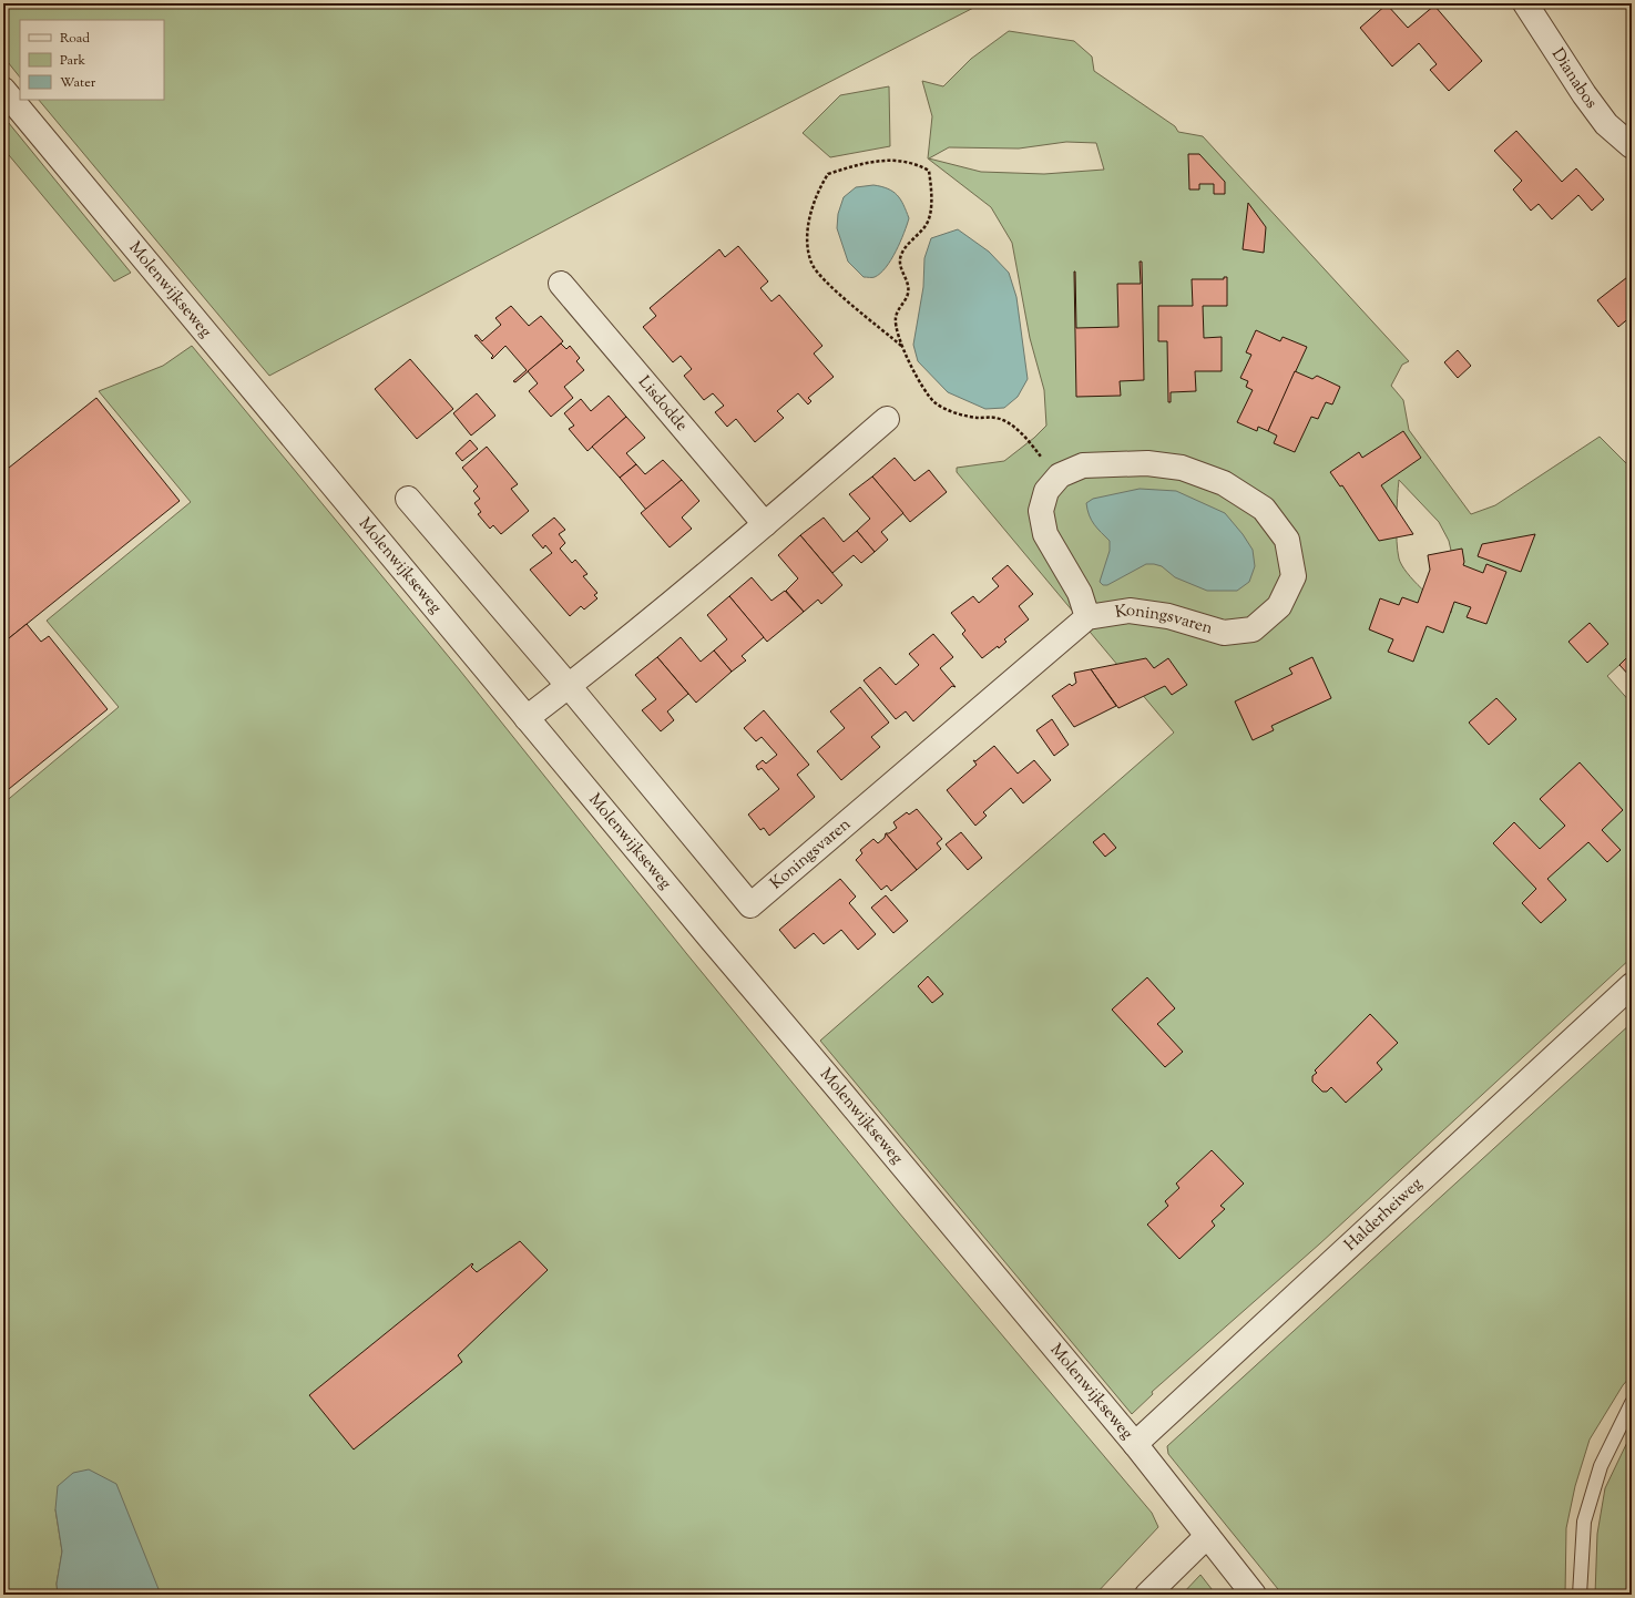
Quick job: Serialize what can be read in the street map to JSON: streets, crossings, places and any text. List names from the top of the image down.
{
  "streets": {
    "street": [
      "Dianabos",
      "Molenwijkseweg",
      "Lisdodde",
      "Koningsvaren",
      "Halderheiweg"
    ]
  },
  "crossings": [
    ["Molenwijkseweg", "Halderheiweg"]
  ],
  "legend": ["Road", "Park", "Water"]
}
